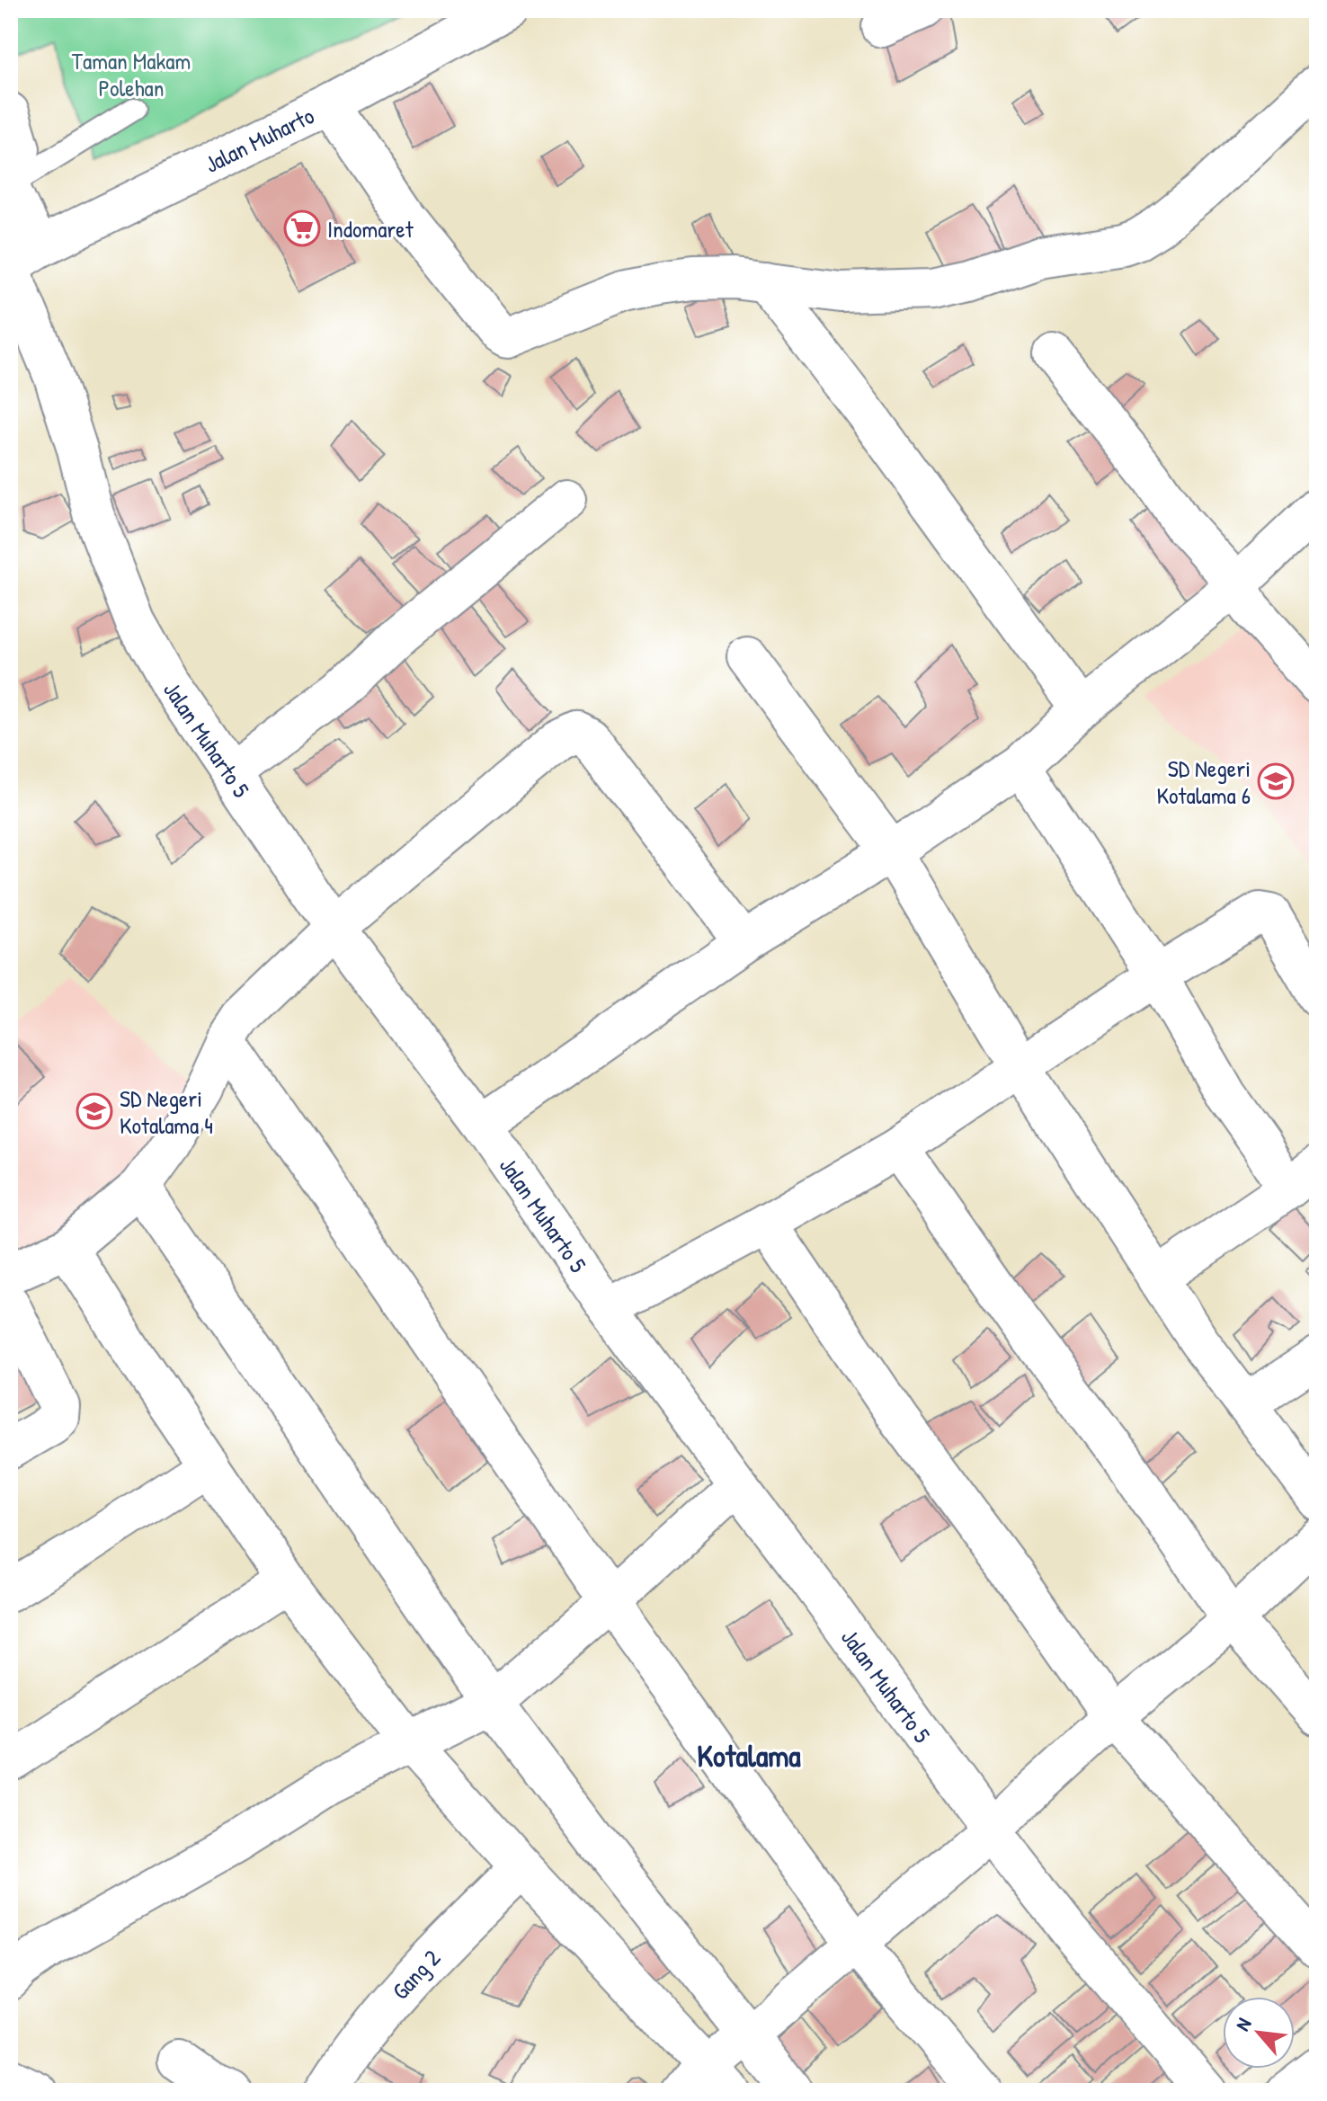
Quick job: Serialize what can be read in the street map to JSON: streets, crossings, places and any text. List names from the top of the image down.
{
  "streets": {
    "street": ["Jalan Muharto", "Jalan Muharto 5", "Gang 2"]
  },
  "crossings": [
    ["Jalan Muharto", "Jalan Muharto 5"]
  ],
  "districts": ["Kotalama"],
  "parks": ["Taman Makam Polehan"],
  "places": {
    "supermarket": ["Indomaret"],
    "school or university": ["SD Negeri Kotalama 6", "SD Negeri Kotalama 4"]
  },
  "north": "top left"
}
